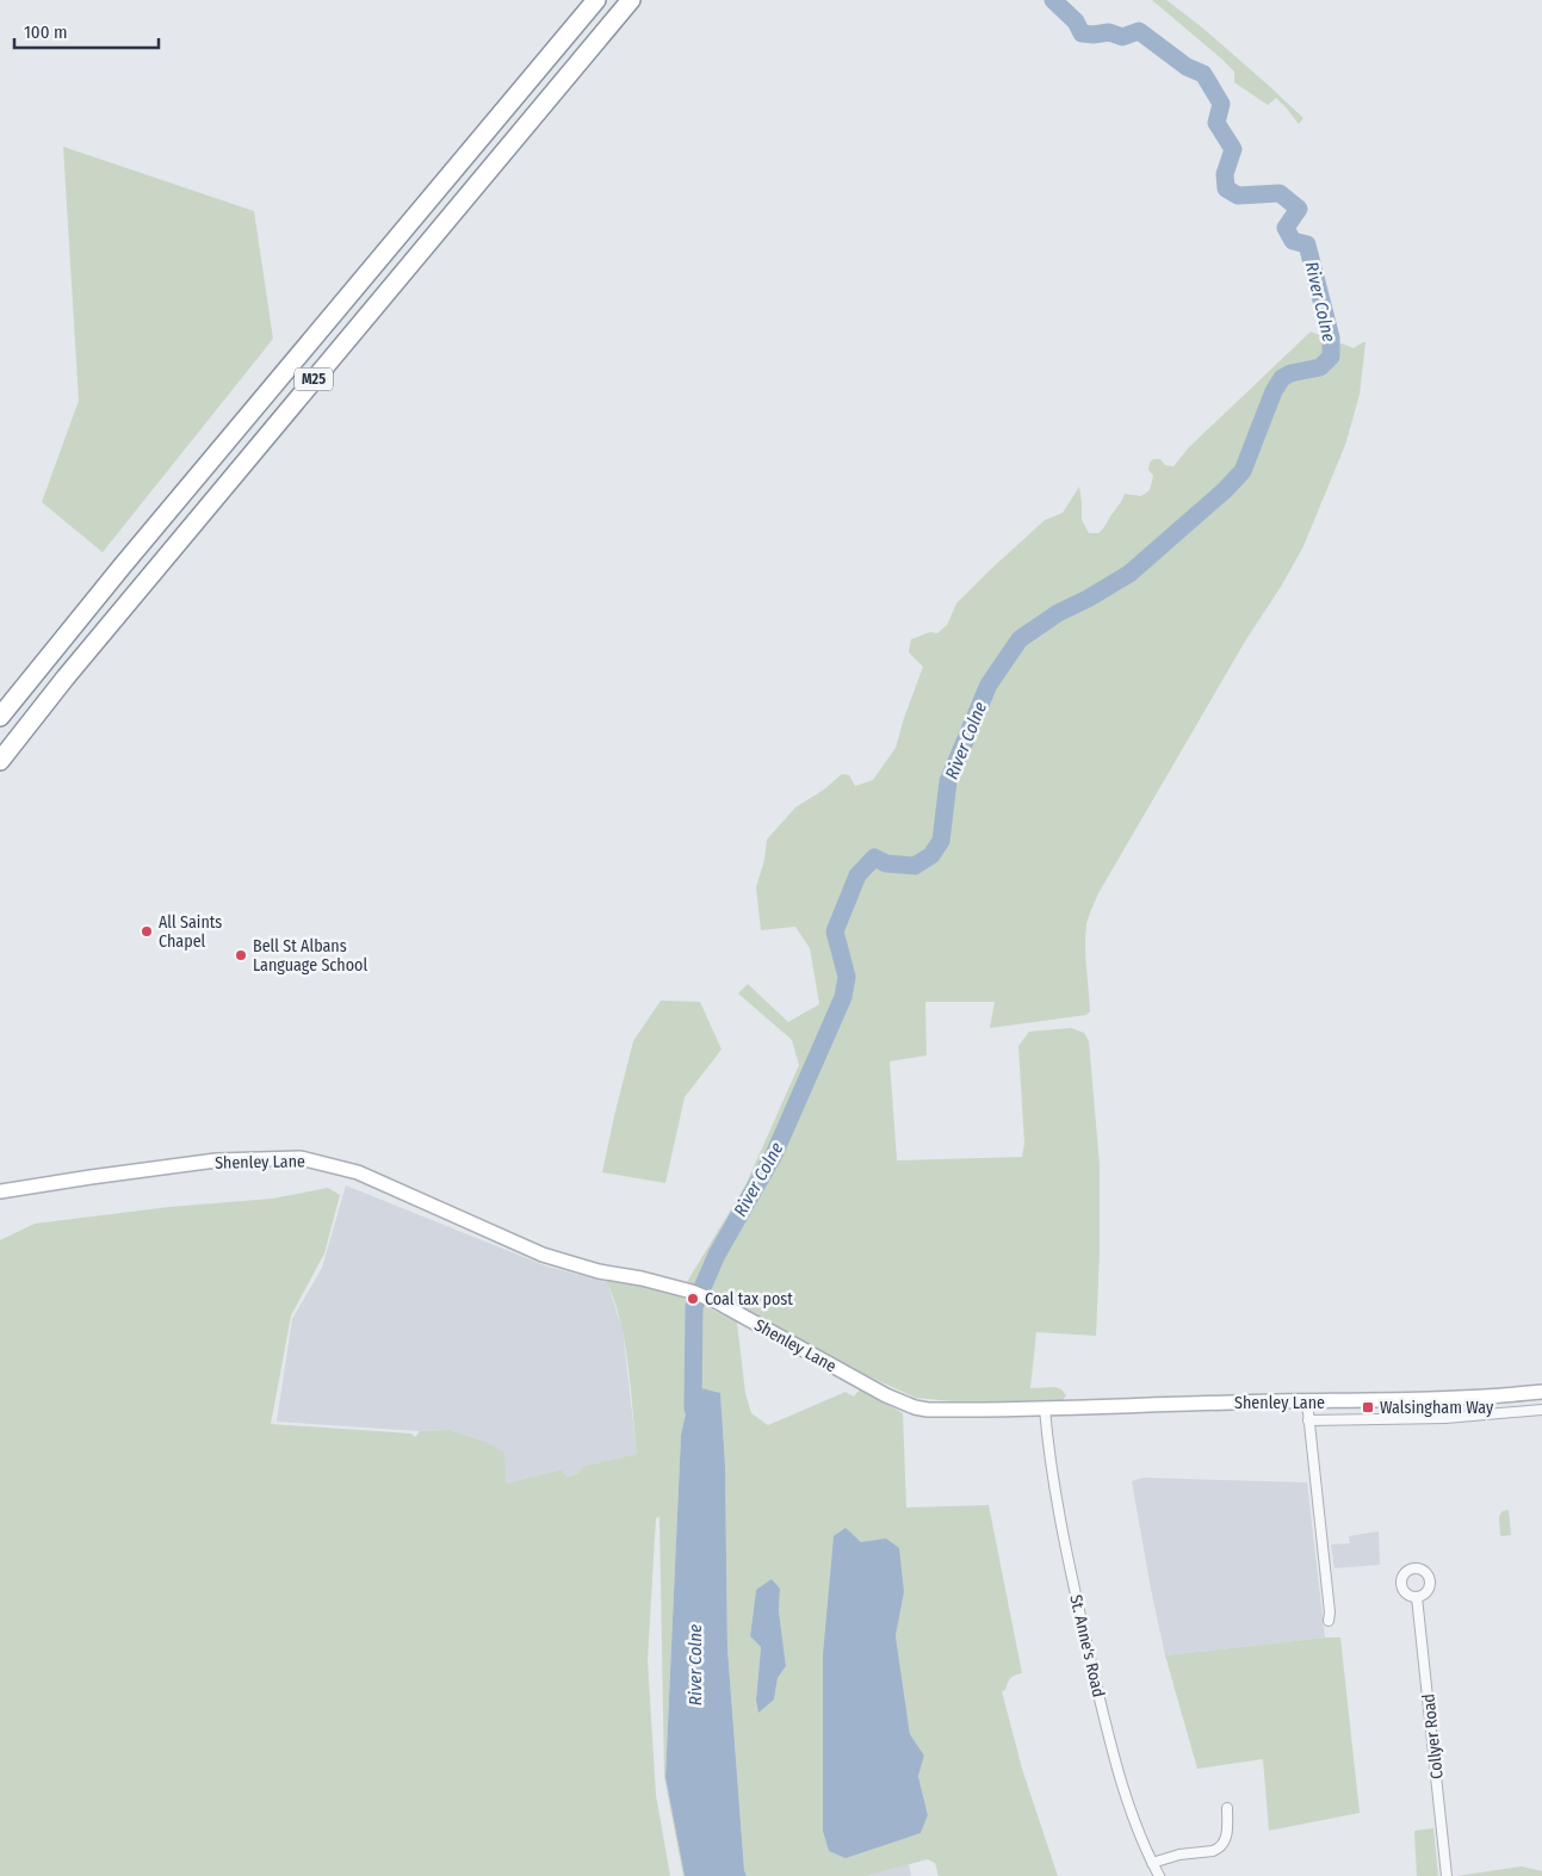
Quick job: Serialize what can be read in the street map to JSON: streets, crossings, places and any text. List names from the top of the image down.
{
  "streets": {
    "highway": ["M25"],
    "main road": ["Shenley Lane"],
    "street": ["St. Anne's Road", "Collyer Road"]
  },
  "crossings": [
    ["Shenley Lane", "St. Anne's Road"]
  ],
  "water": ["River Colne"],
  "places": {
    "other": ["All Saints Chapel", "Bell St Albans Language School", "Coal tax post"],
    "transit": ["Walsingham Way"]
  },
  "scale_bar": "100 m"
}
